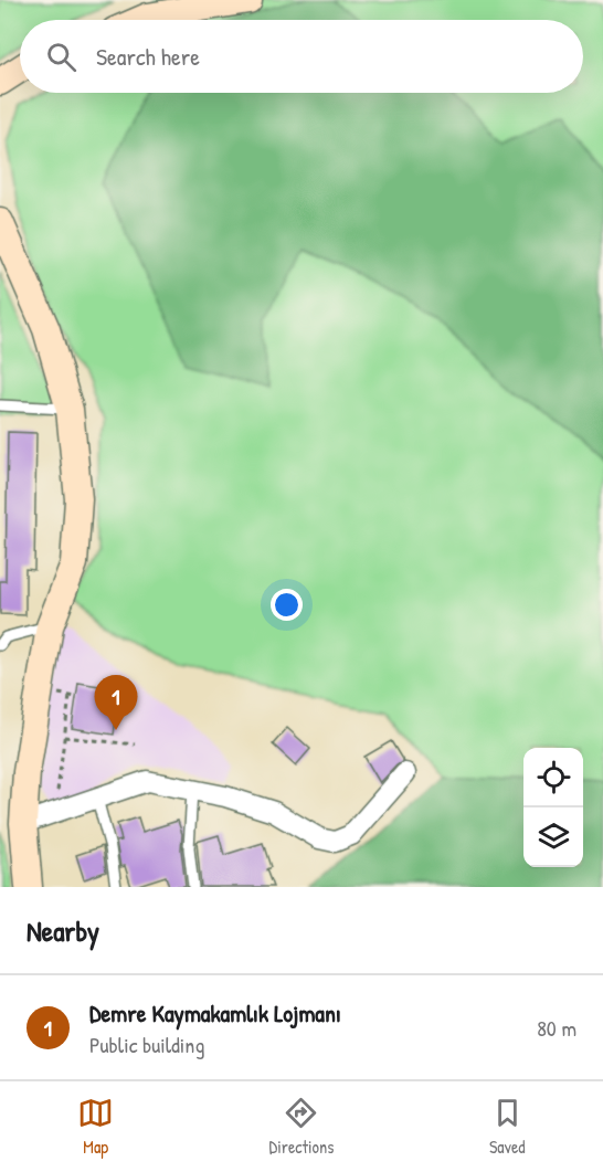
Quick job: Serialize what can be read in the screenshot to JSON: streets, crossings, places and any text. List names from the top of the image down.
{
  "page": {
    "search": "Search here",
    "pins": "1",
    "heading": "Nearby",
    "list": [
      {
        "mark": "1",
        "name": "Demre Kaymakamlık Lojmanı",
        "note": "Public building",
        "value": "80 m"
      }
    ],
    "nav": ["Map", "Directions", "Saved"]
  }
}
